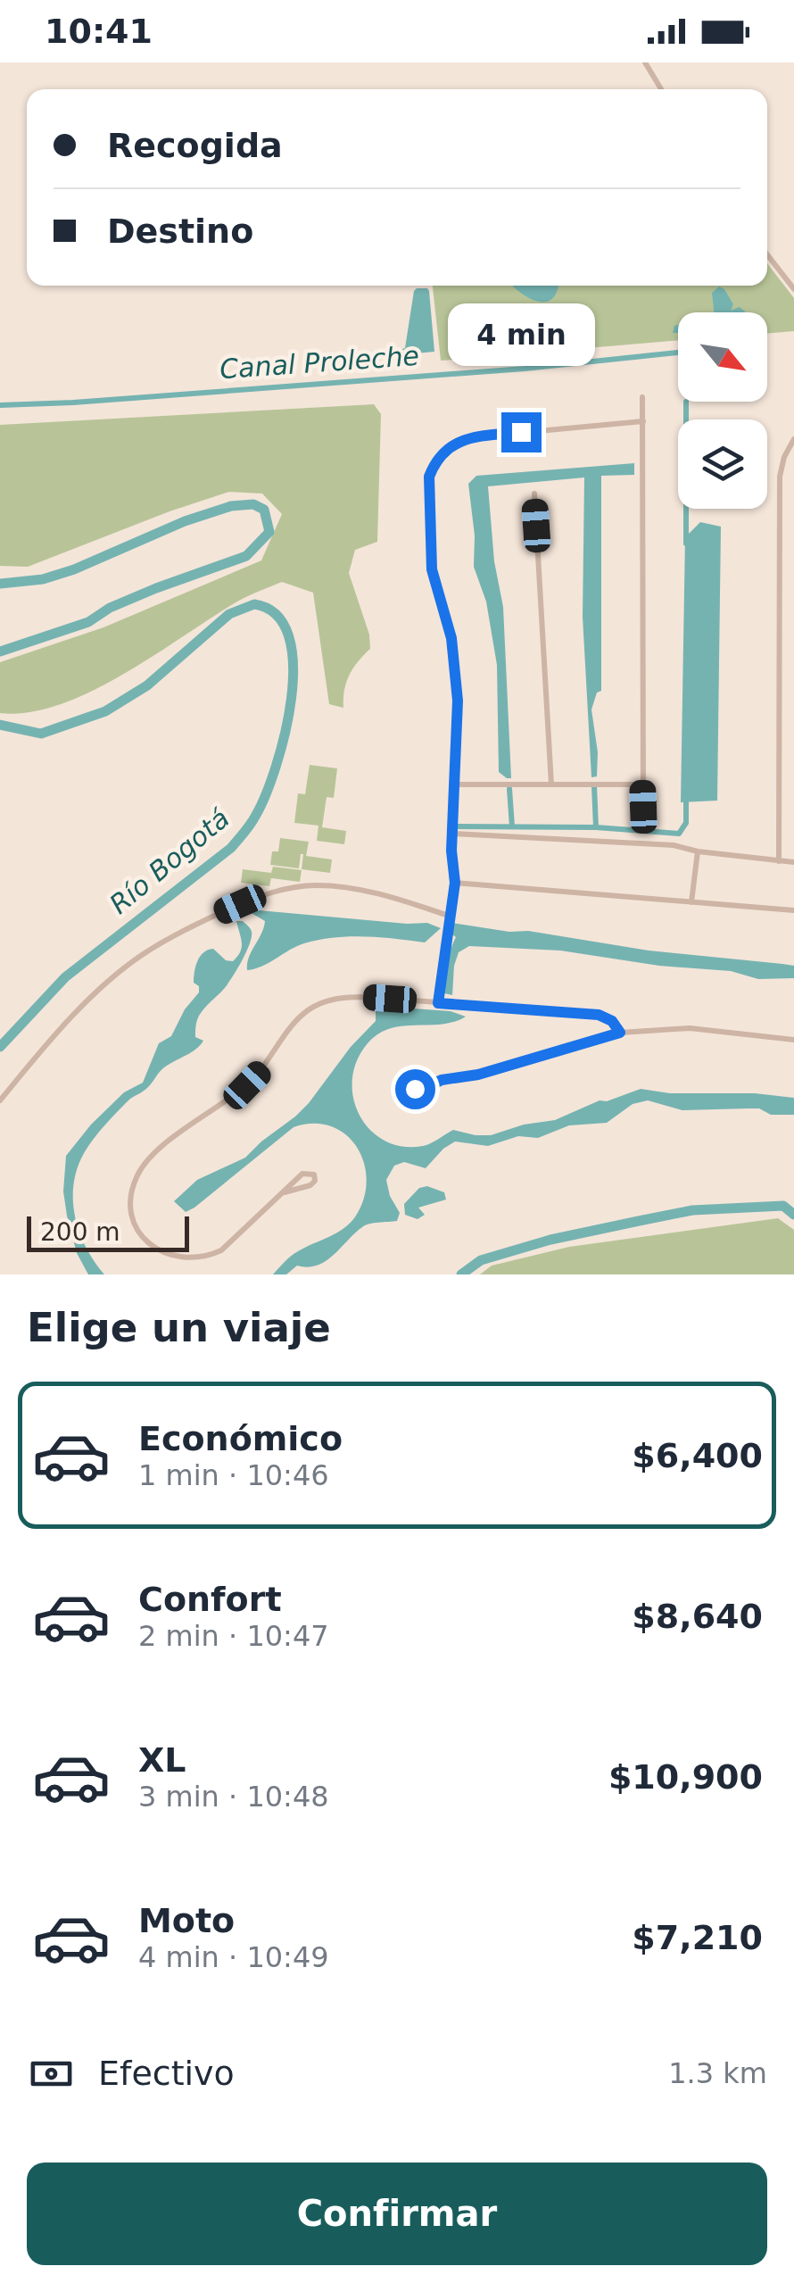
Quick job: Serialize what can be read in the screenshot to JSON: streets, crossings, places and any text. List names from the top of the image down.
{
  "water": ["Canal Proleche", "Río Bogotá"],
  "scale_bar": "200 m",
  "north": "bottom right",
  "page": {
    "status": "10:41",
    "banner": ["Recogida", "Destino"],
    "bubble": "4 min",
    "scale": "200 m",
    "heading": "Elige un viaje",
    "list": [
      {
        "name": "Económico",
        "note": "1 min · 10:46",
        "value": "$6,400"
      },
      {
        "name": "Confort",
        "note": "2 min · 10:47",
        "value": "$8,640"
      },
      {
        "name": "XL",
        "note": "3 min · 10:48",
        "value": "$10,900"
      },
      {
        "name": "Moto",
        "note": "4 min · 10:49",
        "value": "$7,210"
      }
    ],
    "pay": ["Efectivo", "1.3 km"],
    "buttons": "Confirmar"
  }
}
